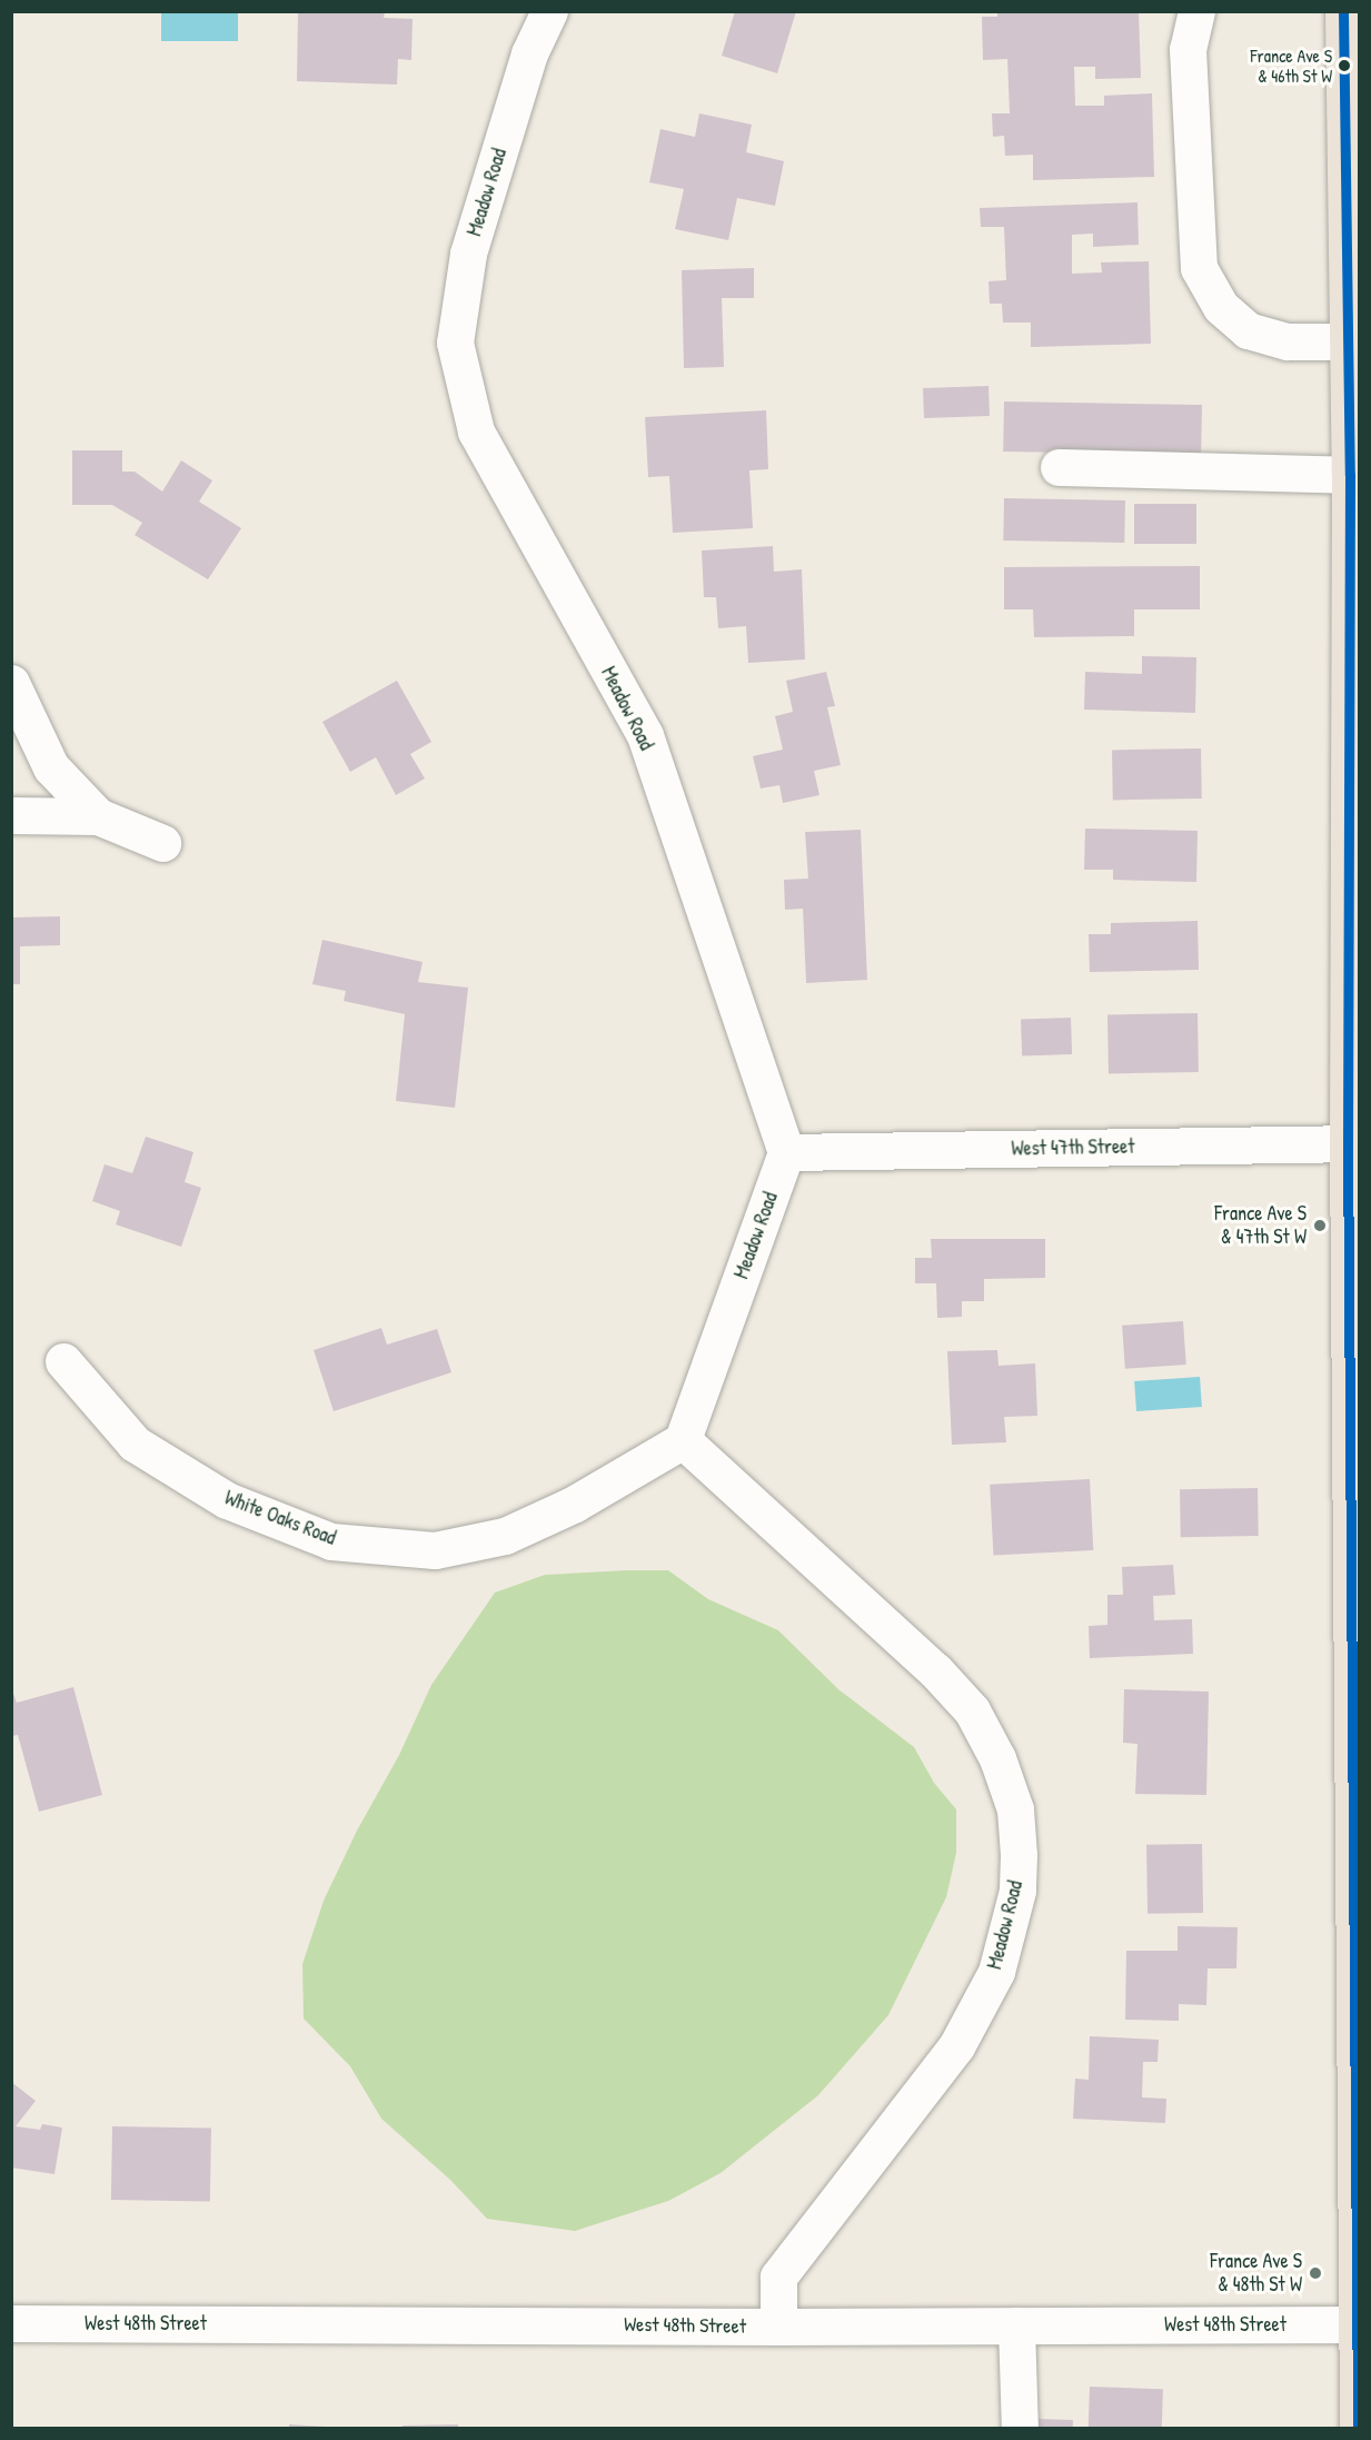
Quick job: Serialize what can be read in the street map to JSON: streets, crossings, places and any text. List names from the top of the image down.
{
  "streets": {
    "street": [
      "Meadow Road",
      "West 47th Street",
      "White Oaks Road",
      "West 48th Street"
    ]
  },
  "crossings": [
    ["Meadow Road", "West 47th Street"],
    ["Meadow Road", "White Oaks Road"],
    ["Meadow Road", "West 48th Street"]
  ],
  "places": ["France Ave S & 46th St W", "France Ave S & 47th St W", "France Ave S & 48th St W"]
}
